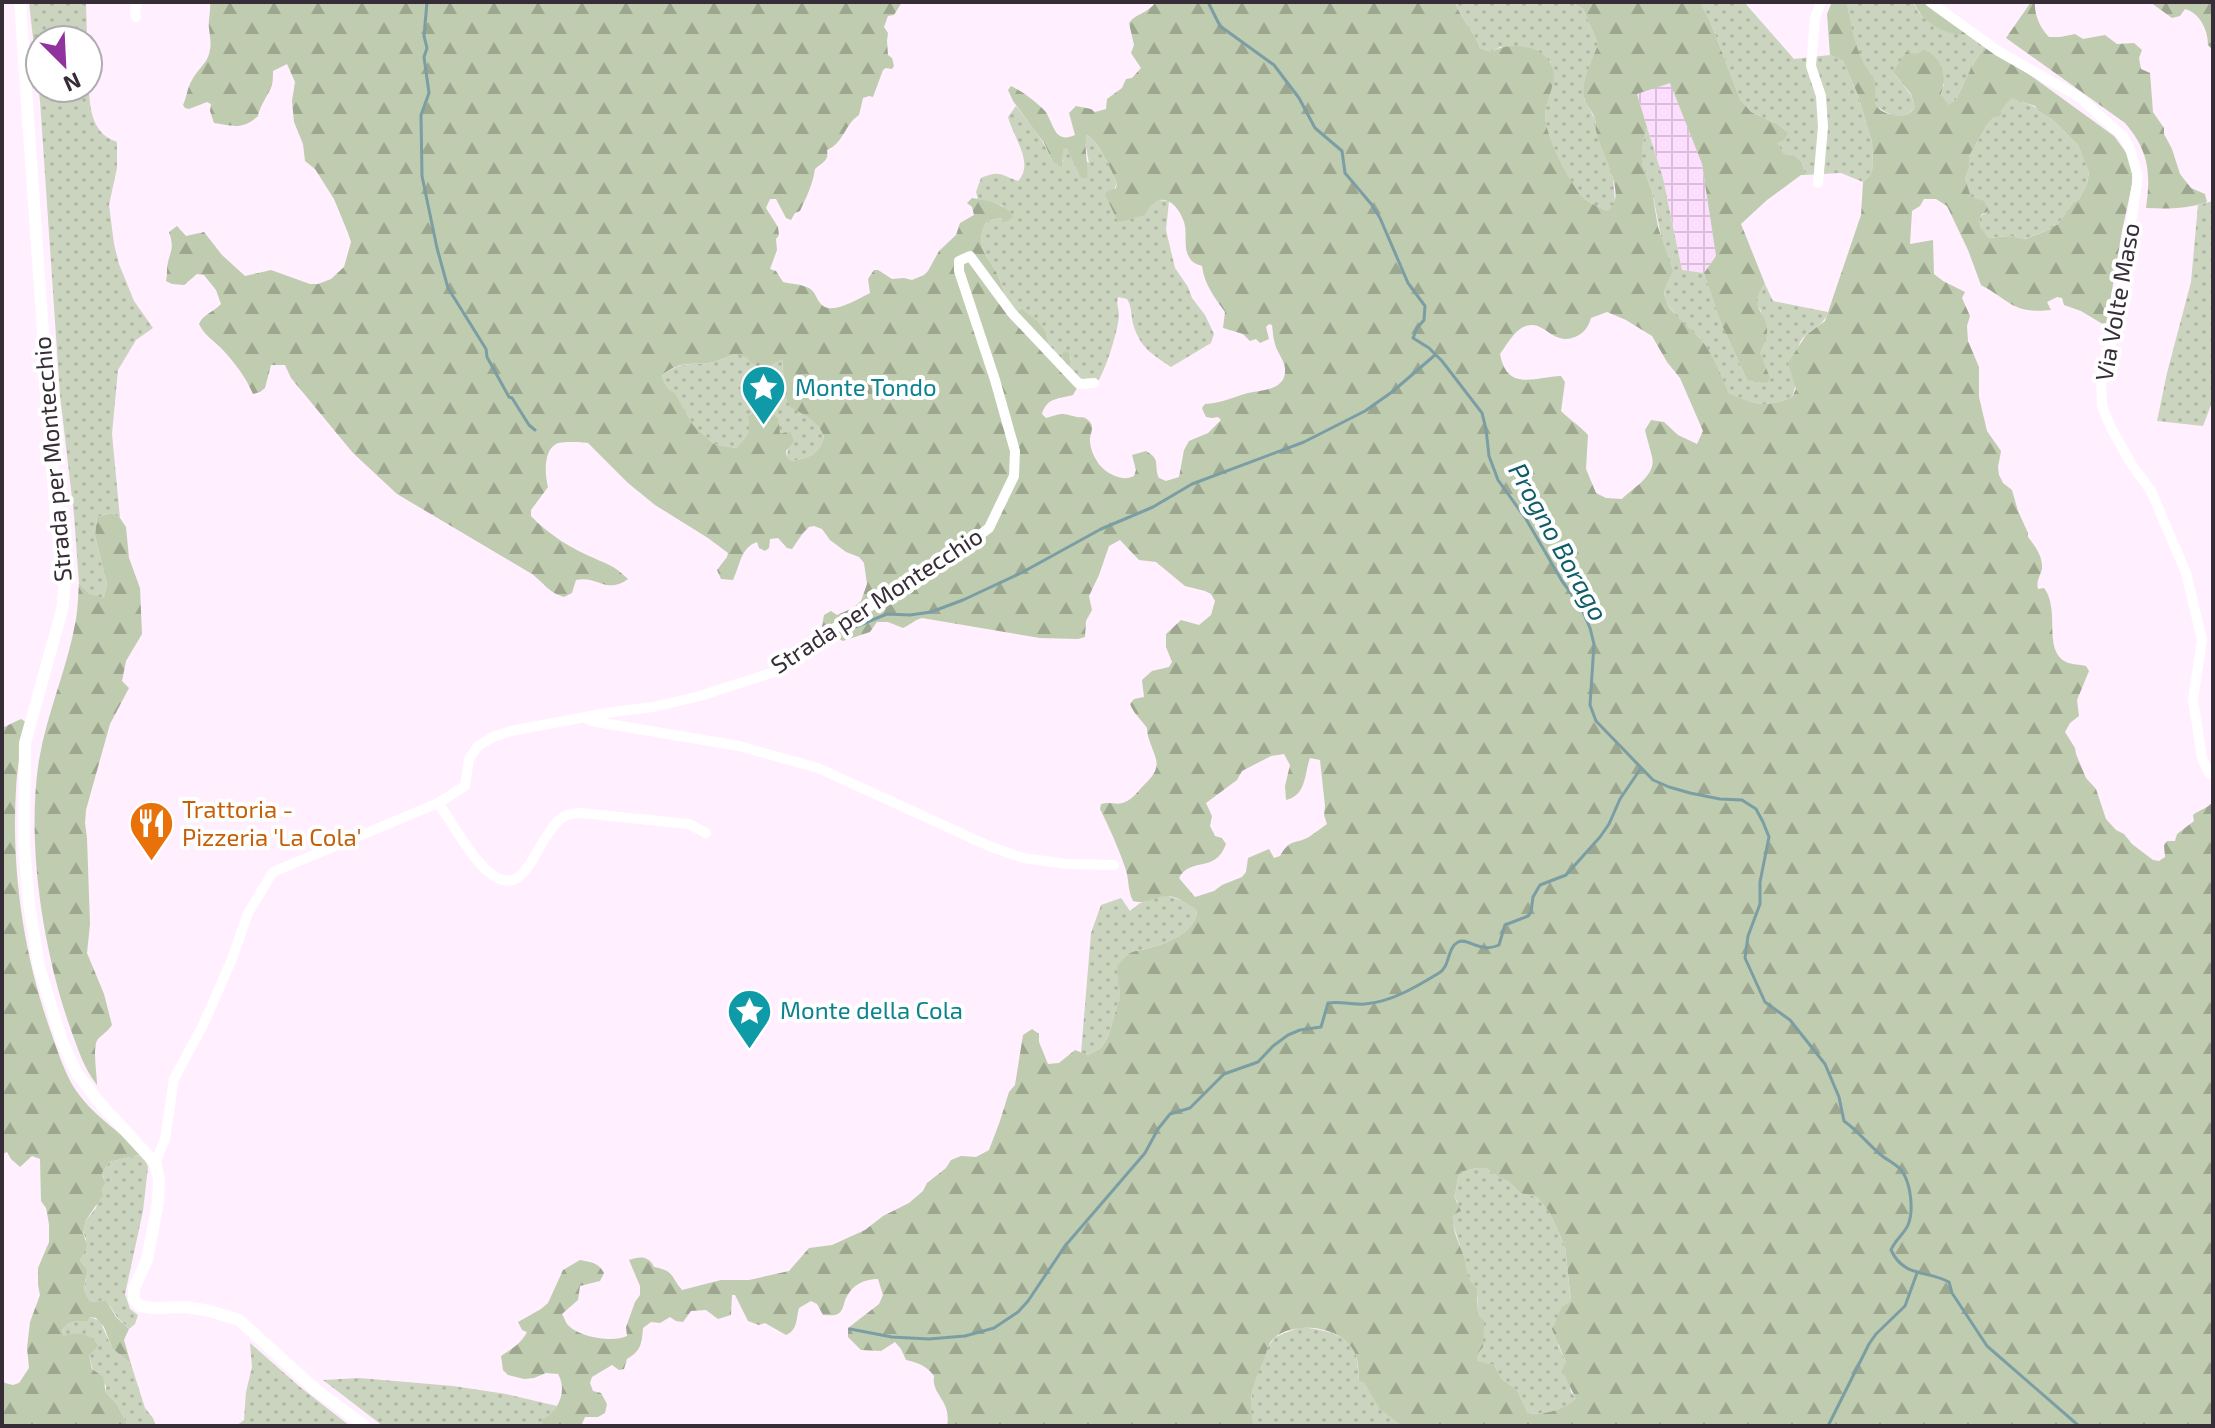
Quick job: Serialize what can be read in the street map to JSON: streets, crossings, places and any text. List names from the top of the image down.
{
  "streets": {
    "street": ["Via Volte Maso", "Strada per Montecchio"]
  },
  "water": ["Progno Borago"],
  "places": {
    "place": ["Monte Tondo", "Monte della Cola"],
    "restaurant": ["Trattoria - Pizzeria 'La Cola'"]
  },
  "north": "bottom right"
}
